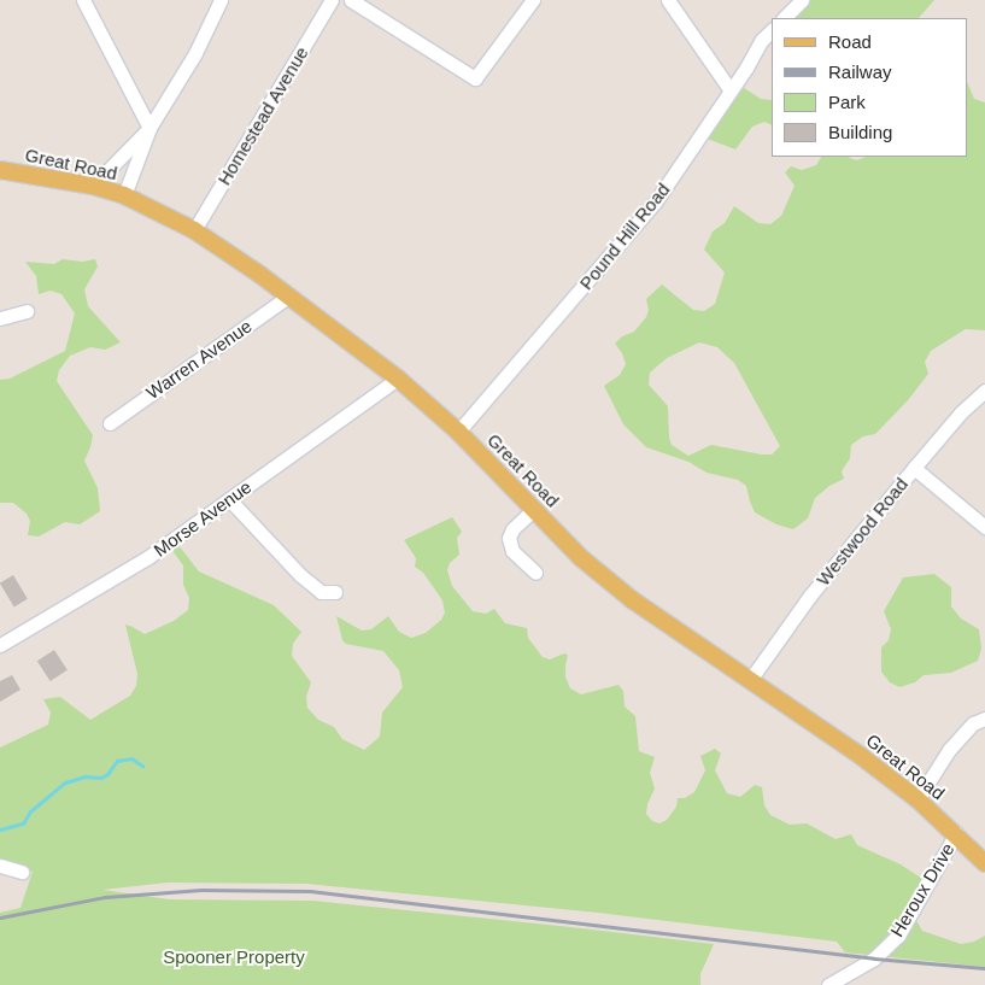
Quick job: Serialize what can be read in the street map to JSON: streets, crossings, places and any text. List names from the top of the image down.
{
  "streets": {
    "main road": ["Great Road"],
    "street": [
      "Homestead Avenue",
      "Pound Hill Road",
      "Warren Avenue",
      "Morse Avenue",
      "Westwood Road",
      "Heroux Drive"
    ]
  },
  "crossings": [
    ["Homestead Avenue", "Great Road"],
    ["Great Road", "Pound Hill Road"],
    ["Great Road", "Warren Avenue"],
    ["Great Road", "Morse Avenue"],
    ["Great Road", "Westwood Road"],
    ["Great Road", "Heroux Drive"]
  ],
  "parks": ["Spooner Property"],
  "legend": [
    "Road",
    "Railway",
    "Park",
    "Building"
  ]
}
